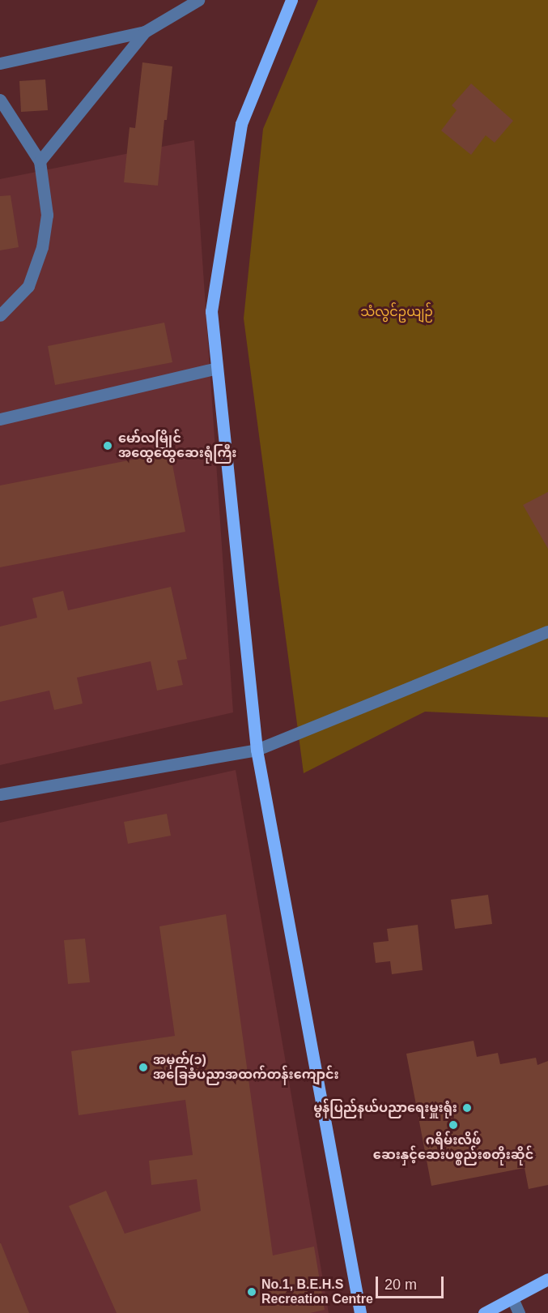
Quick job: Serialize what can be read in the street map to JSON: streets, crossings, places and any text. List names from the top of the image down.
{
  "parks": ["သံလွင်ဥယျဉ်"],
  "places": [
    "မော်လမြိုင် အထွေထွေဆေးရုံကြီး",
    "အမှတ်(၁) အခြေခံပညာအထက်တန်းကျောင်း",
    "မွန်ပြည်နယ်ပညာရေးမှူးရုံး",
    "ဂရိမ်းလိဖ် ဆေးနှင့်ဆေးပစ္စည်းစတိုးဆိုင်",
    "No.1, B.E.H.S Recreation Centre"
  ],
  "scale_bar": "20 m"
}
